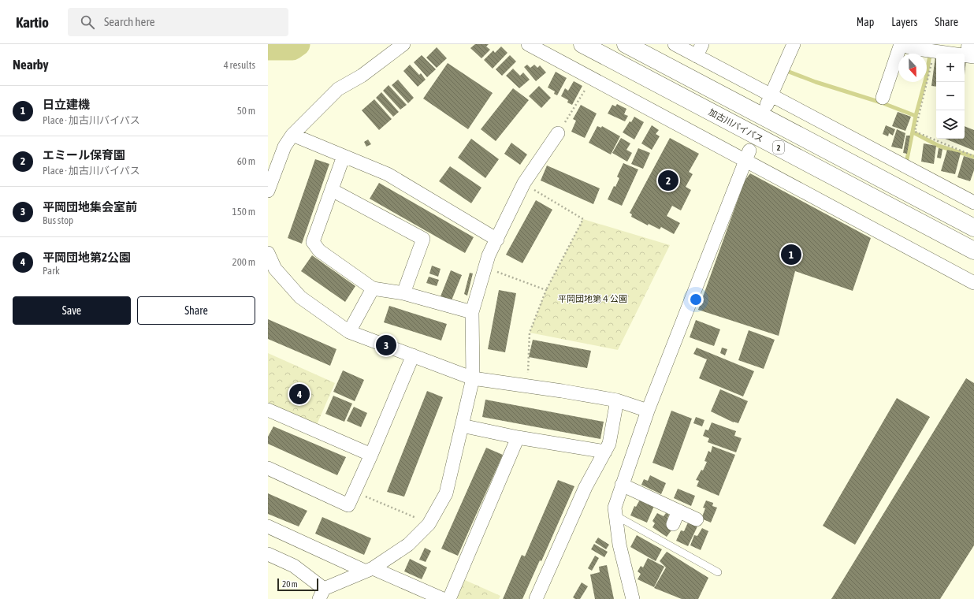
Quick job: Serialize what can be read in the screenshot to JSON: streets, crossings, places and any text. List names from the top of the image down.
{
  "streets": {
    "highway": ["加古川バイパス", "2"]
  },
  "parks": ["平岡団地第４公園"],
  "scale_bar": "20 m",
  "north": "bottom",
  "page": {
    "header": "Kartio",
    "search": "Search here",
    "nav": ["Map", "Layers", "Share"],
    "heading": ["Nearby", "4 results"],
    "map_buttons": ["+", "−"],
    "list": [
      {
        "mark": "1",
        "name": "日立建機",
        "note": "Place · 加古川バイパス",
        "value": "50 m"
      },
      {
        "mark": "2",
        "name": "エミール保育園",
        "note": "Place · 加古川バイパス",
        "value": "60 m"
      },
      {
        "mark": "3",
        "name": "平岡団地集会室前",
        "note": "Bus stop",
        "value": "150 m"
      },
      {
        "mark": "4",
        "name": "平岡団地第2公園",
        "note": "Park",
        "value": "200 m"
      }
    ],
    "pins": [
      "2",
      "1",
      "3",
      "4"
    ],
    "buttons": ["Save", "Share"],
    "scale": "20 m"
  }
}
